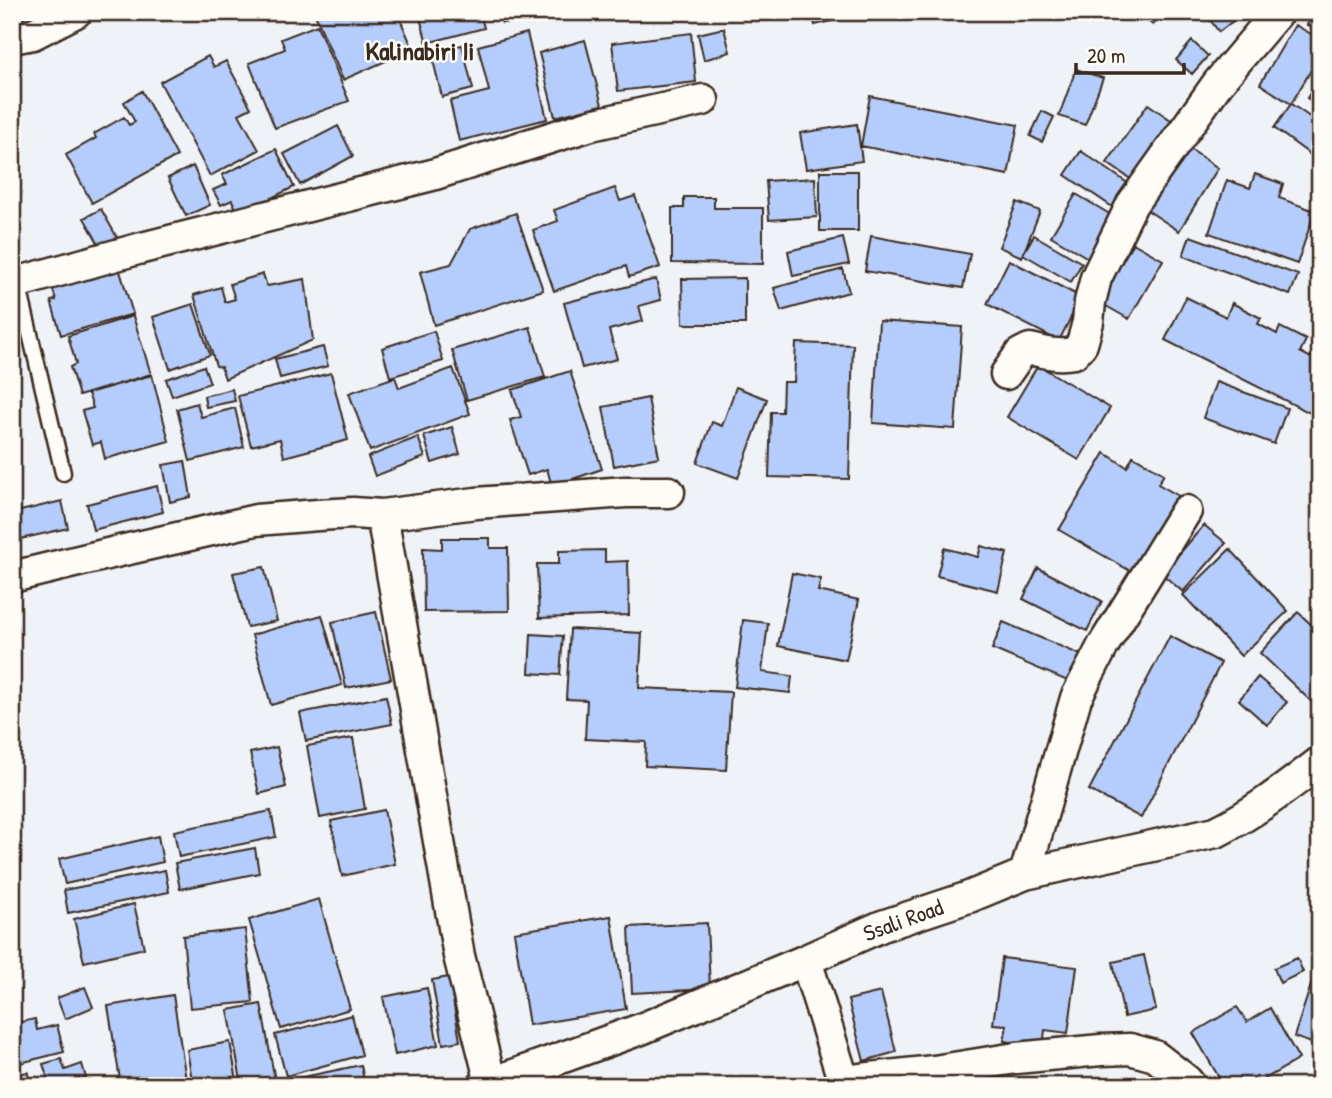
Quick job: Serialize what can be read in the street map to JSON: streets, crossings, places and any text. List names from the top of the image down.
{
  "streets": {
    "street": ["Ssali Road"]
  },
  "districts": ["Kalinabiri Ii"],
  "scale_bar": "20 m"
}
